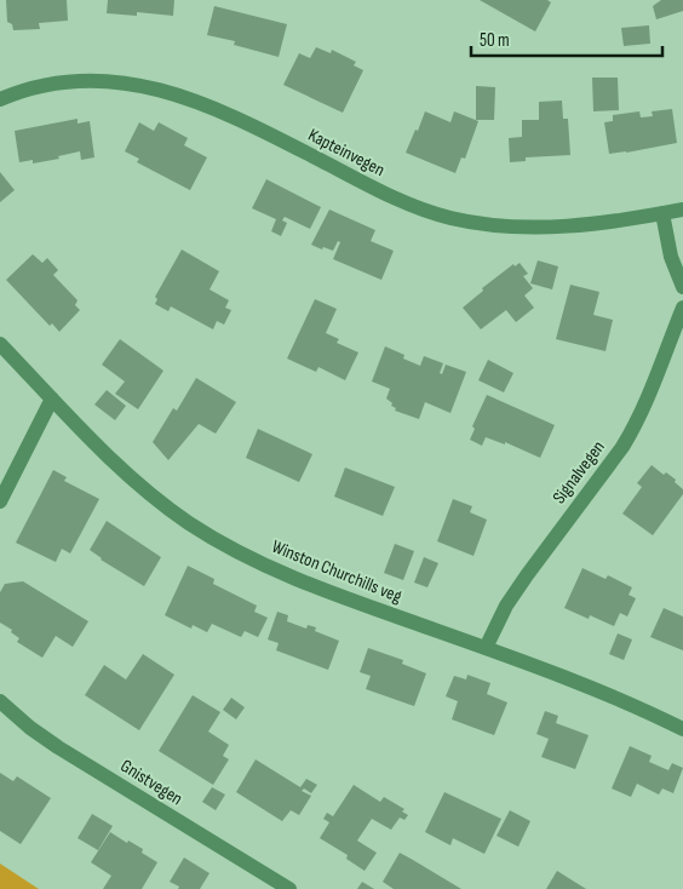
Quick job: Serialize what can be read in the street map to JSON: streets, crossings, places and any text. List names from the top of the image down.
{
  "streets": {
    "street": [
      "Kapteinvegen",
      "Signalvegen",
      "Winston Churchills veg",
      "Gnistvegen"
    ]
  },
  "crossings": [
    ["Signalvegen", "Winston Churchills veg"]
  ],
  "scale_bar": "50 m"
}
